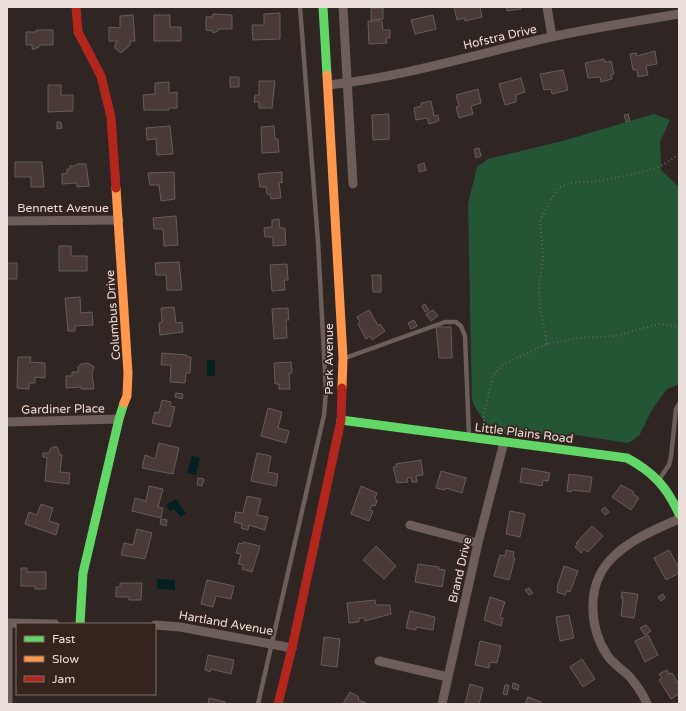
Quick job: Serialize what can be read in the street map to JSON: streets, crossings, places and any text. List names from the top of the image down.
{
  "streets": {
    "street": [
      "Hofstra Drive",
      "Bennett Avenue",
      "Columbus Drive",
      "Park Avenue",
      "Gardiner Place",
      "Little Plains Road",
      "Brand Drive",
      "Hartland Avenue"
    ]
  },
  "crossings": [
    ["Hofstra Drive", "Park Avenue"],
    ["Bennett Avenue", "Columbus Drive"],
    ["Columbus Drive", "Gardiner Place"],
    ["Park Avenue", "Little Plains Road"],
    ["Park Avenue", "Hartland Avenue"],
    ["Little Plains Road", "Brand Drive"]
  ],
  "legend": ["Fast", "Slow", "Jam"]
}
